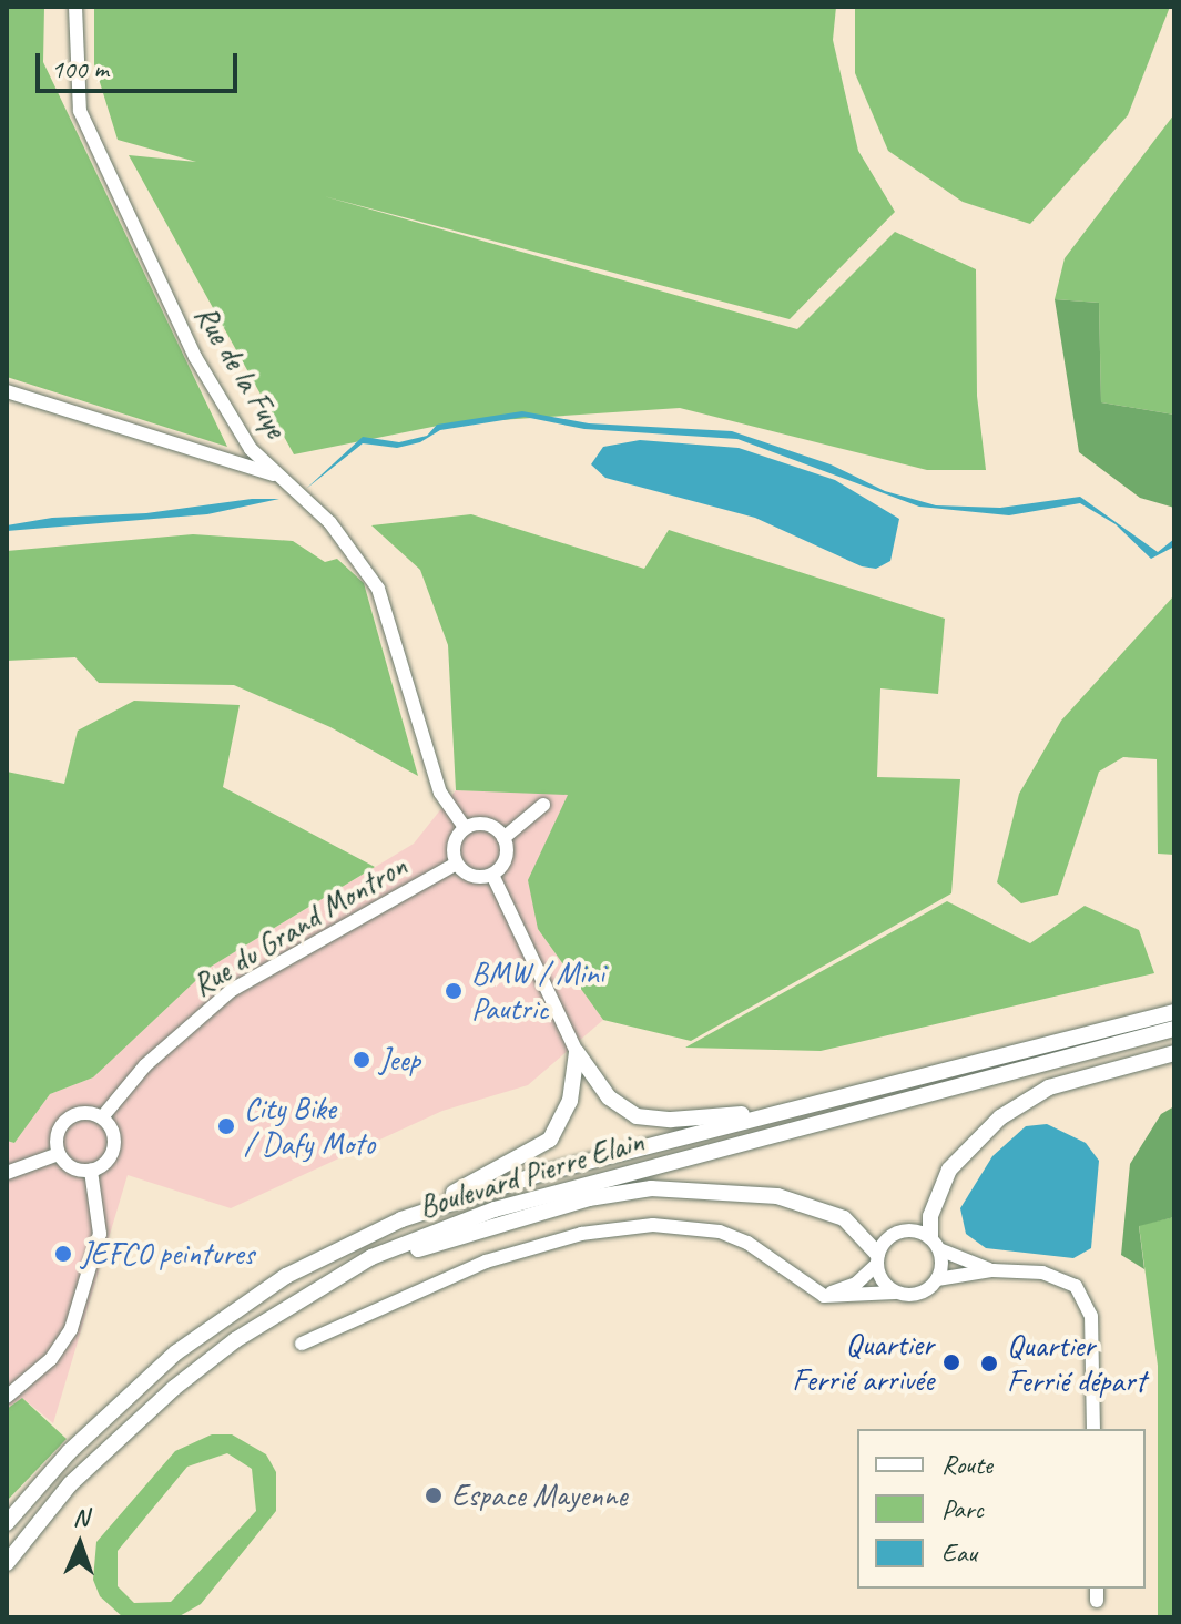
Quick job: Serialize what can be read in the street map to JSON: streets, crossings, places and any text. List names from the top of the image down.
{
  "streets": {
    "main road": ["Boulevard Pierre Elain"],
    "street": ["Rue de la Fuye", "Rue du Grand Montron"]
  },
  "crossings": [
    ["Rue de la Fuye", "Rue du Grand Montron"]
  ],
  "places": [
    "BMW / Mini Pautric",
    "Jeep",
    "City Bike / Dafy Moto",
    "JEFCO peintures",
    "Quartier Ferrié arrivée",
    "Quartier Ferrié départ",
    "Espace Mayenne"
  ],
  "legend": ["Route", "Parc", "Eau"],
  "scale_bar": "100 m",
  "north": "top"
}
